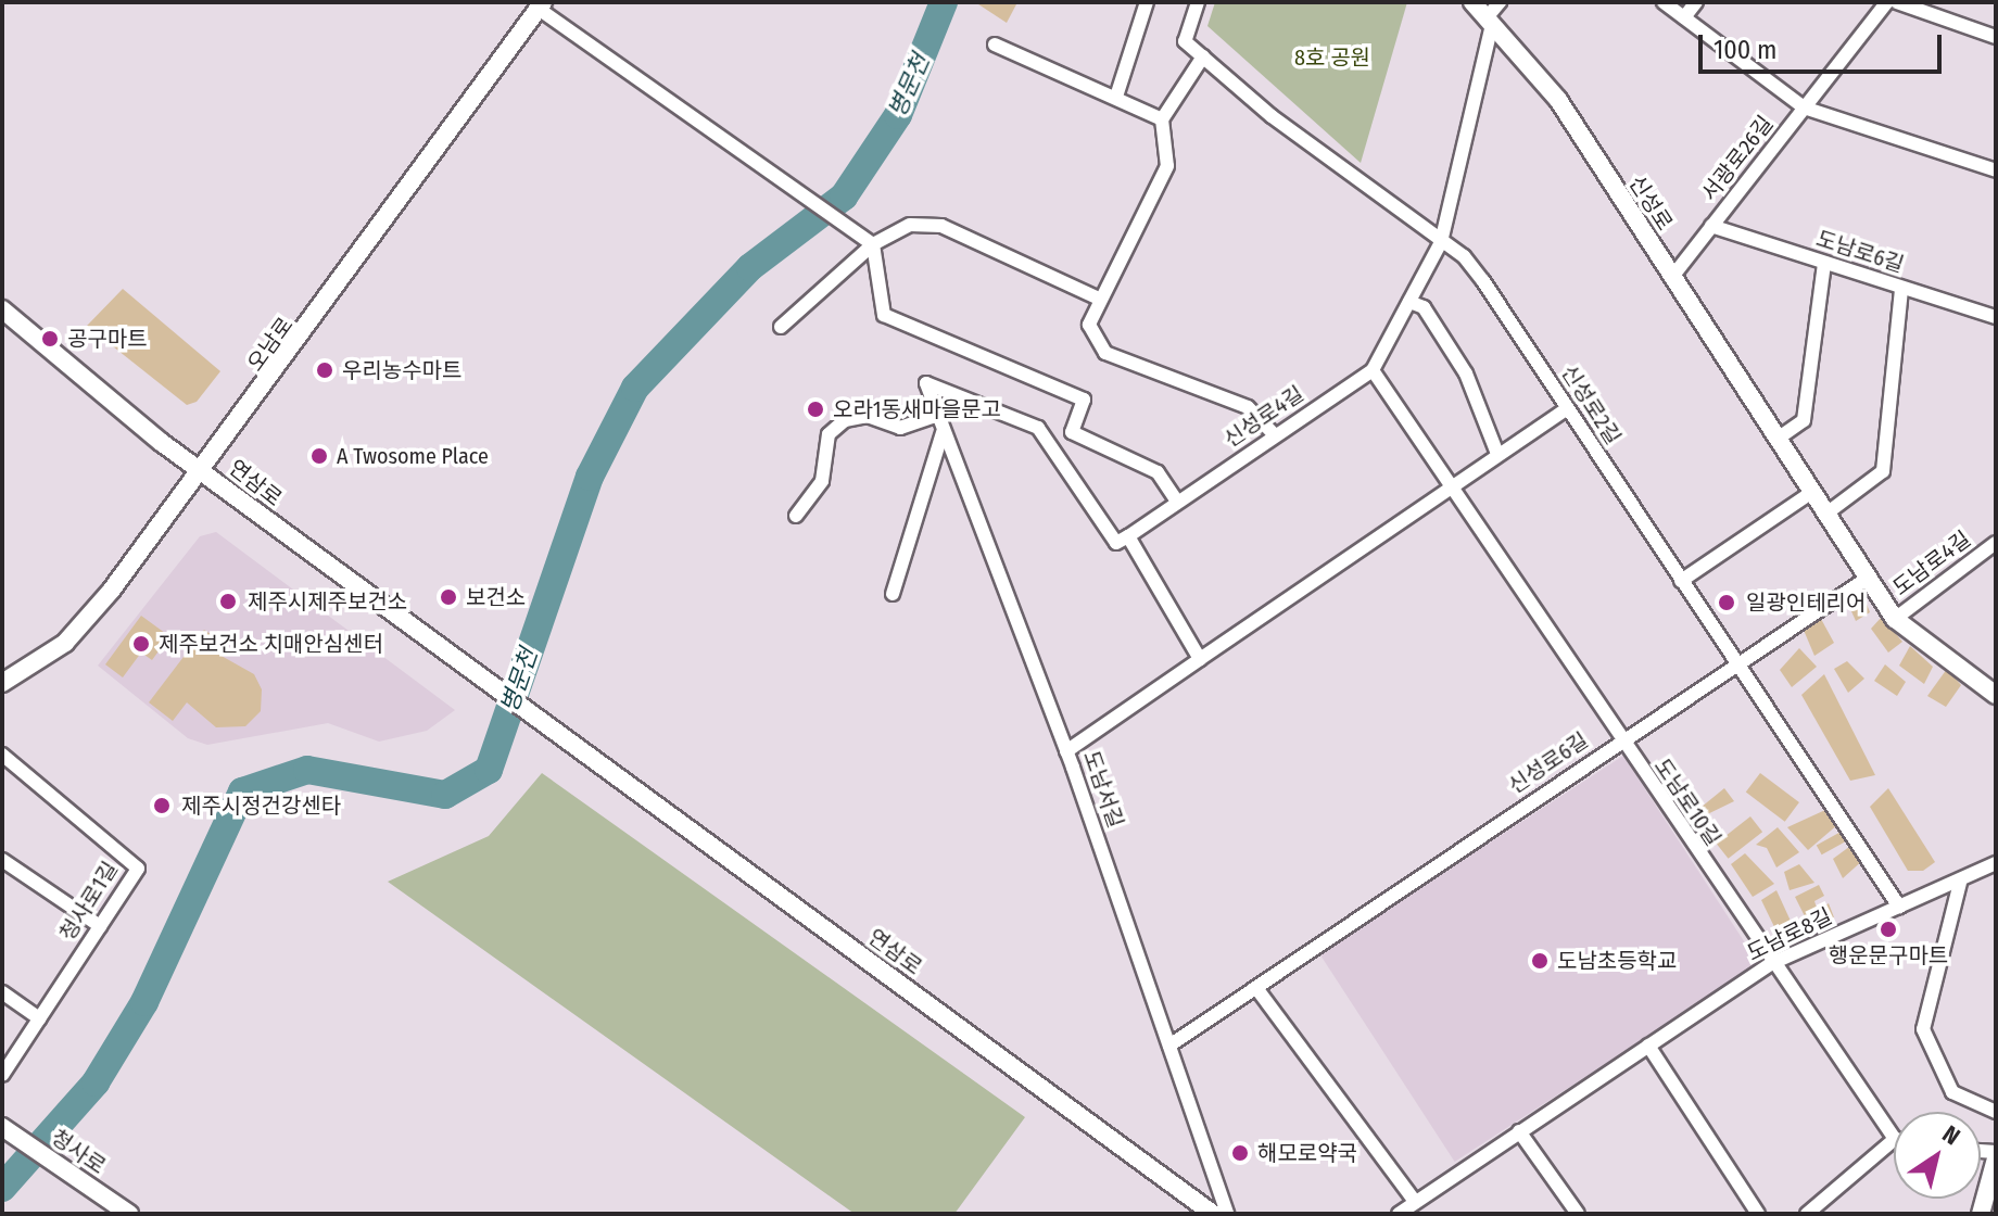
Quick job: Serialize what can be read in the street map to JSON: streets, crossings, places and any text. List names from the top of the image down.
{
  "streets": {
    "street": [
      "서광로26길",
      "신성로",
      "도남로6길",
      "오남로",
      "신성로2길",
      "신성로4길",
      "연삼로",
      "도남로4길",
      "신성로6길",
      "도남서길",
      "도남로10길",
      "청사로1길",
      "도남로8길",
      "청사로"
    ]
  },
  "crossings": [
    ["서광로26길", "신성로"],
    ["서광로26길", "도남로6길"],
    ["신성로", "신성로4길"],
    ["신성로", "도남로4길"],
    ["신성로", "신성로6길"],
    ["오남로", "연삼로"],
    ["신성로2길", "신성로4길"],
    ["신성로2길", "신성로6길"],
    ["신성로2길", "도남로8길"],
    ["신성로4길", "도남서길"],
    ["신성로4길", "도남로10길"],
    ["신성로6길", "도남서길"],
    ["신성로6길", "도남로10길"],
    ["도남로10길", "도남로8길"]
  ],
  "water": ["병문천"],
  "parks": ["8호 공원"],
  "places": [
    "공구마트",
    "우리농수마트",
    "오라1동새마을문고",
    "A Twosome Place",
    "보건소",
    "제주시제주보건소",
    "일광인테리어",
    "제주보건소 치매안심센터",
    "제주시정건강센타",
    "행운문구마트",
    "도남초등학교",
    "해모로약국"
  ],
  "scale_bar": "100 m",
  "north": "top right"
}
